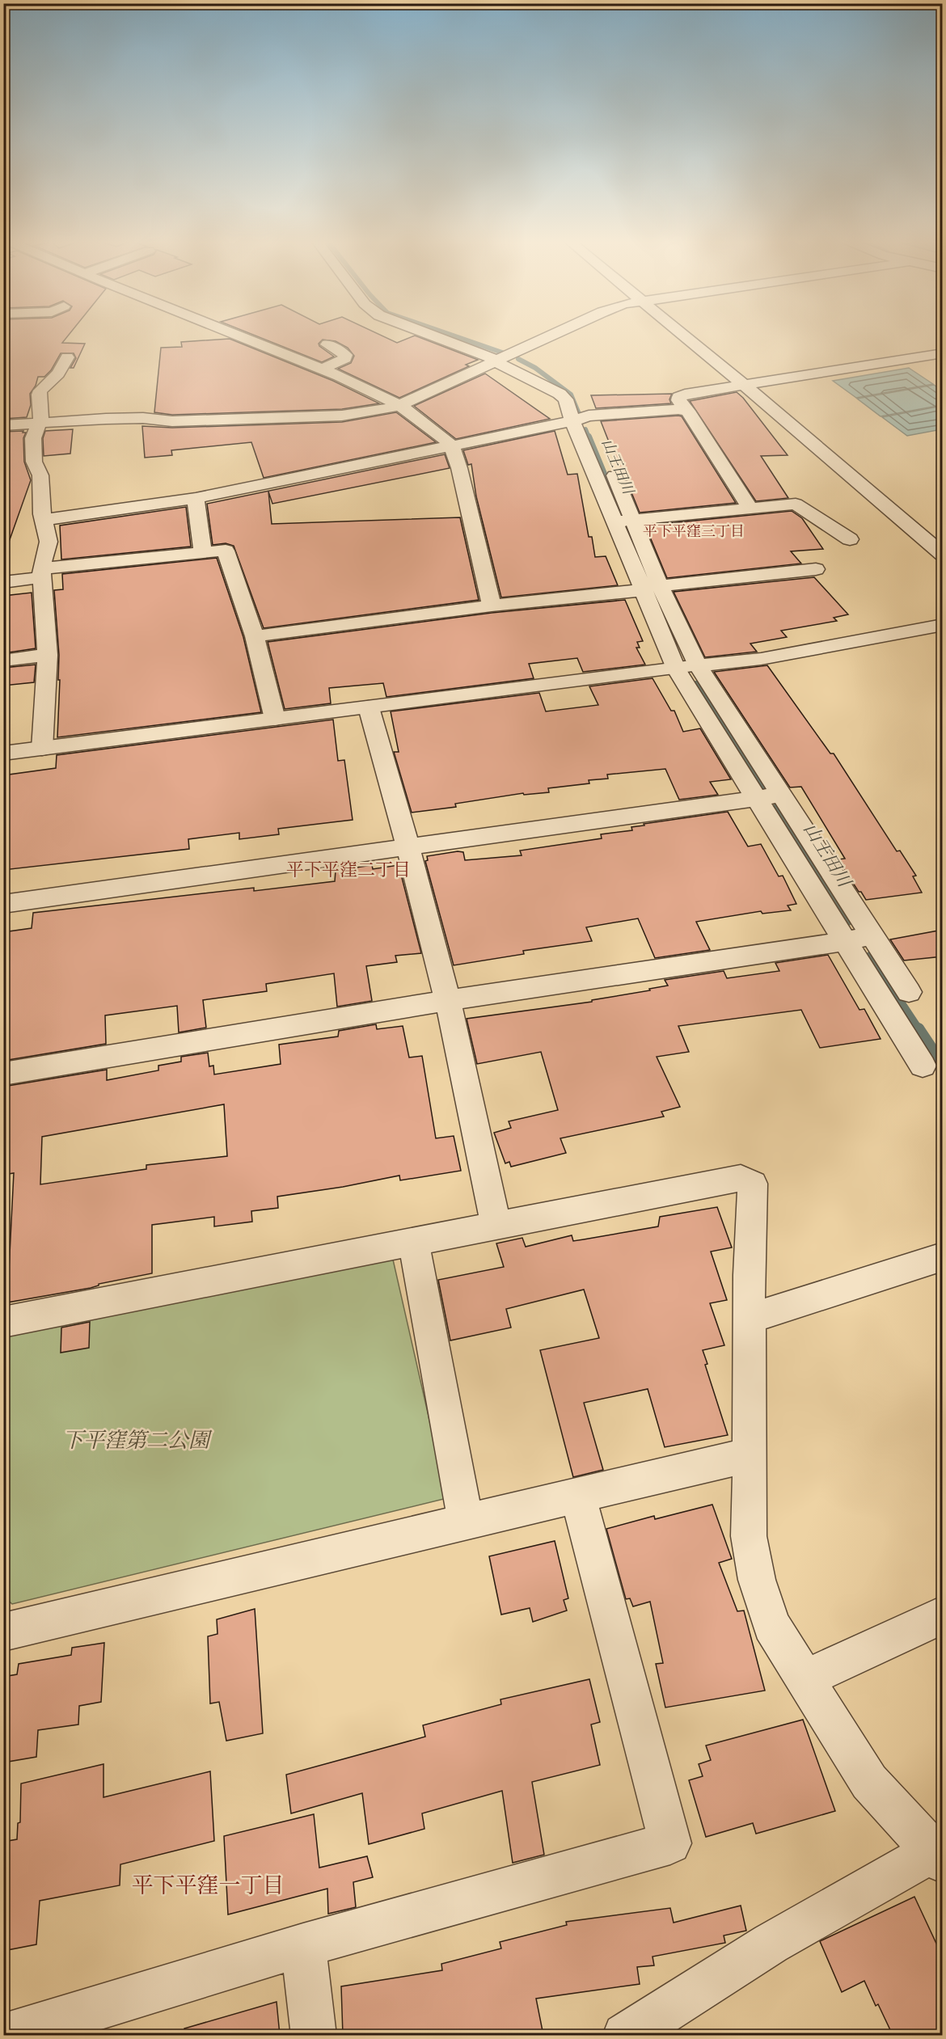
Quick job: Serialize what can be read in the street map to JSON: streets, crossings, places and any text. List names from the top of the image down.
{
  "districts": ["平下平窪三丁目", "平下平窪二丁目", "平下平窪一丁目"],
  "water": ["山王田川"],
  "parks": ["下平窪第二公園"]
}
